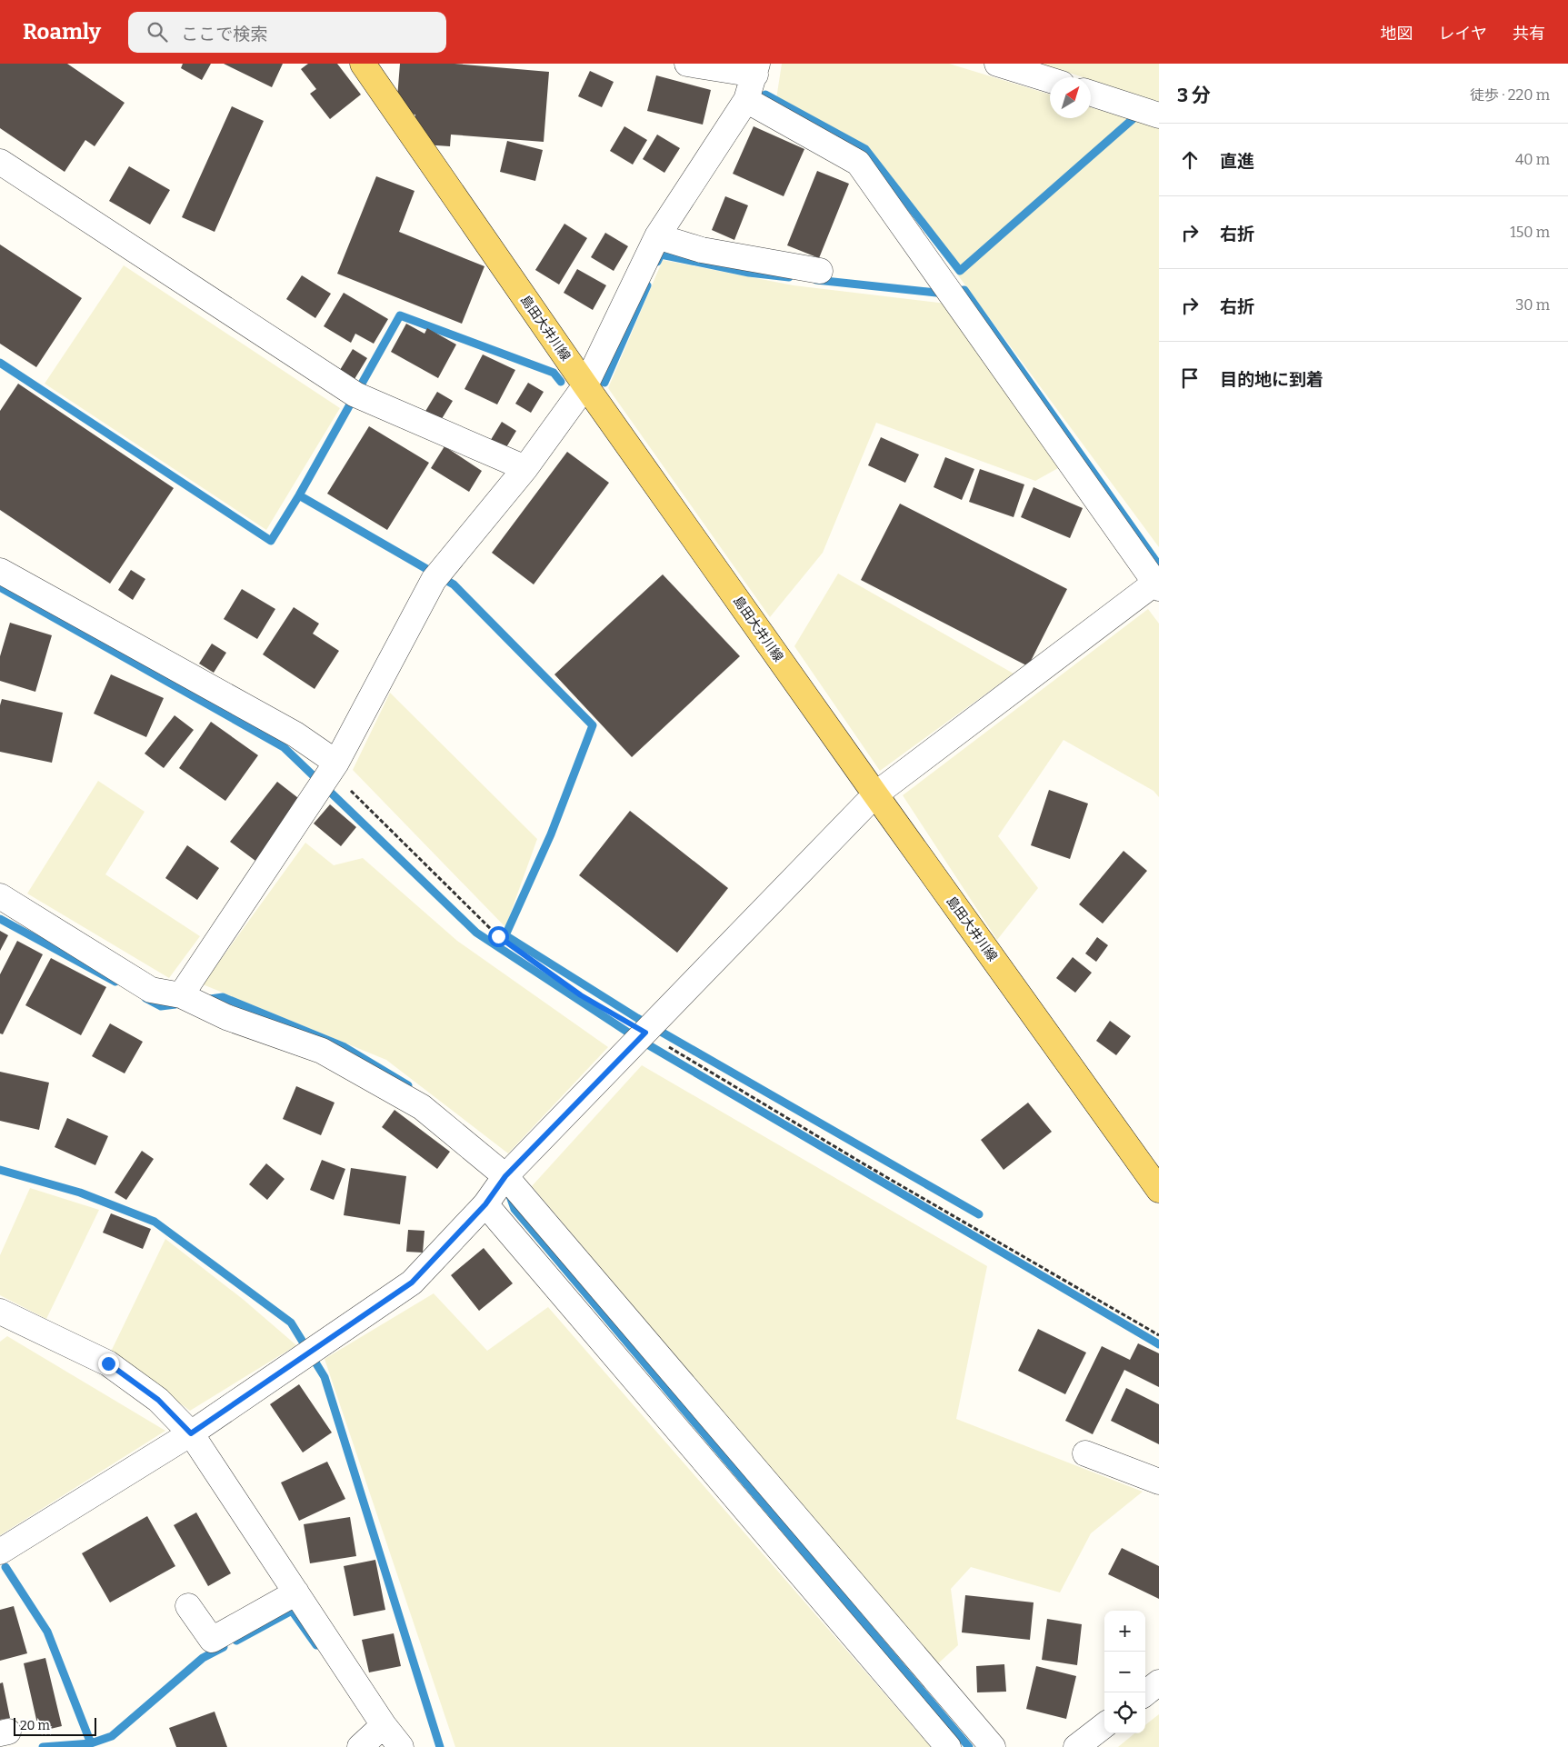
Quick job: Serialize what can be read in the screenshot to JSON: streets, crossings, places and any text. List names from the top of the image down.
{
  "streets": {
    "main road": ["島田大井川線"]
  },
  "scale_bar": "20 m",
  "north": "top right",
  "page": {
    "header": "Roamly",
    "search": "ここで検索",
    "nav": ["地図", "レイヤ", "共有"],
    "heading": ["3 分", "徒歩 · 220 m"],
    "list": [
      ["直進", "40 m"],
      ["右折", "150 m"],
      ["右折", "30 m"],
      "目的地に到着"
    ],
    "map_buttons": ["+", "−"],
    "scale": "20 m"
  }
}
